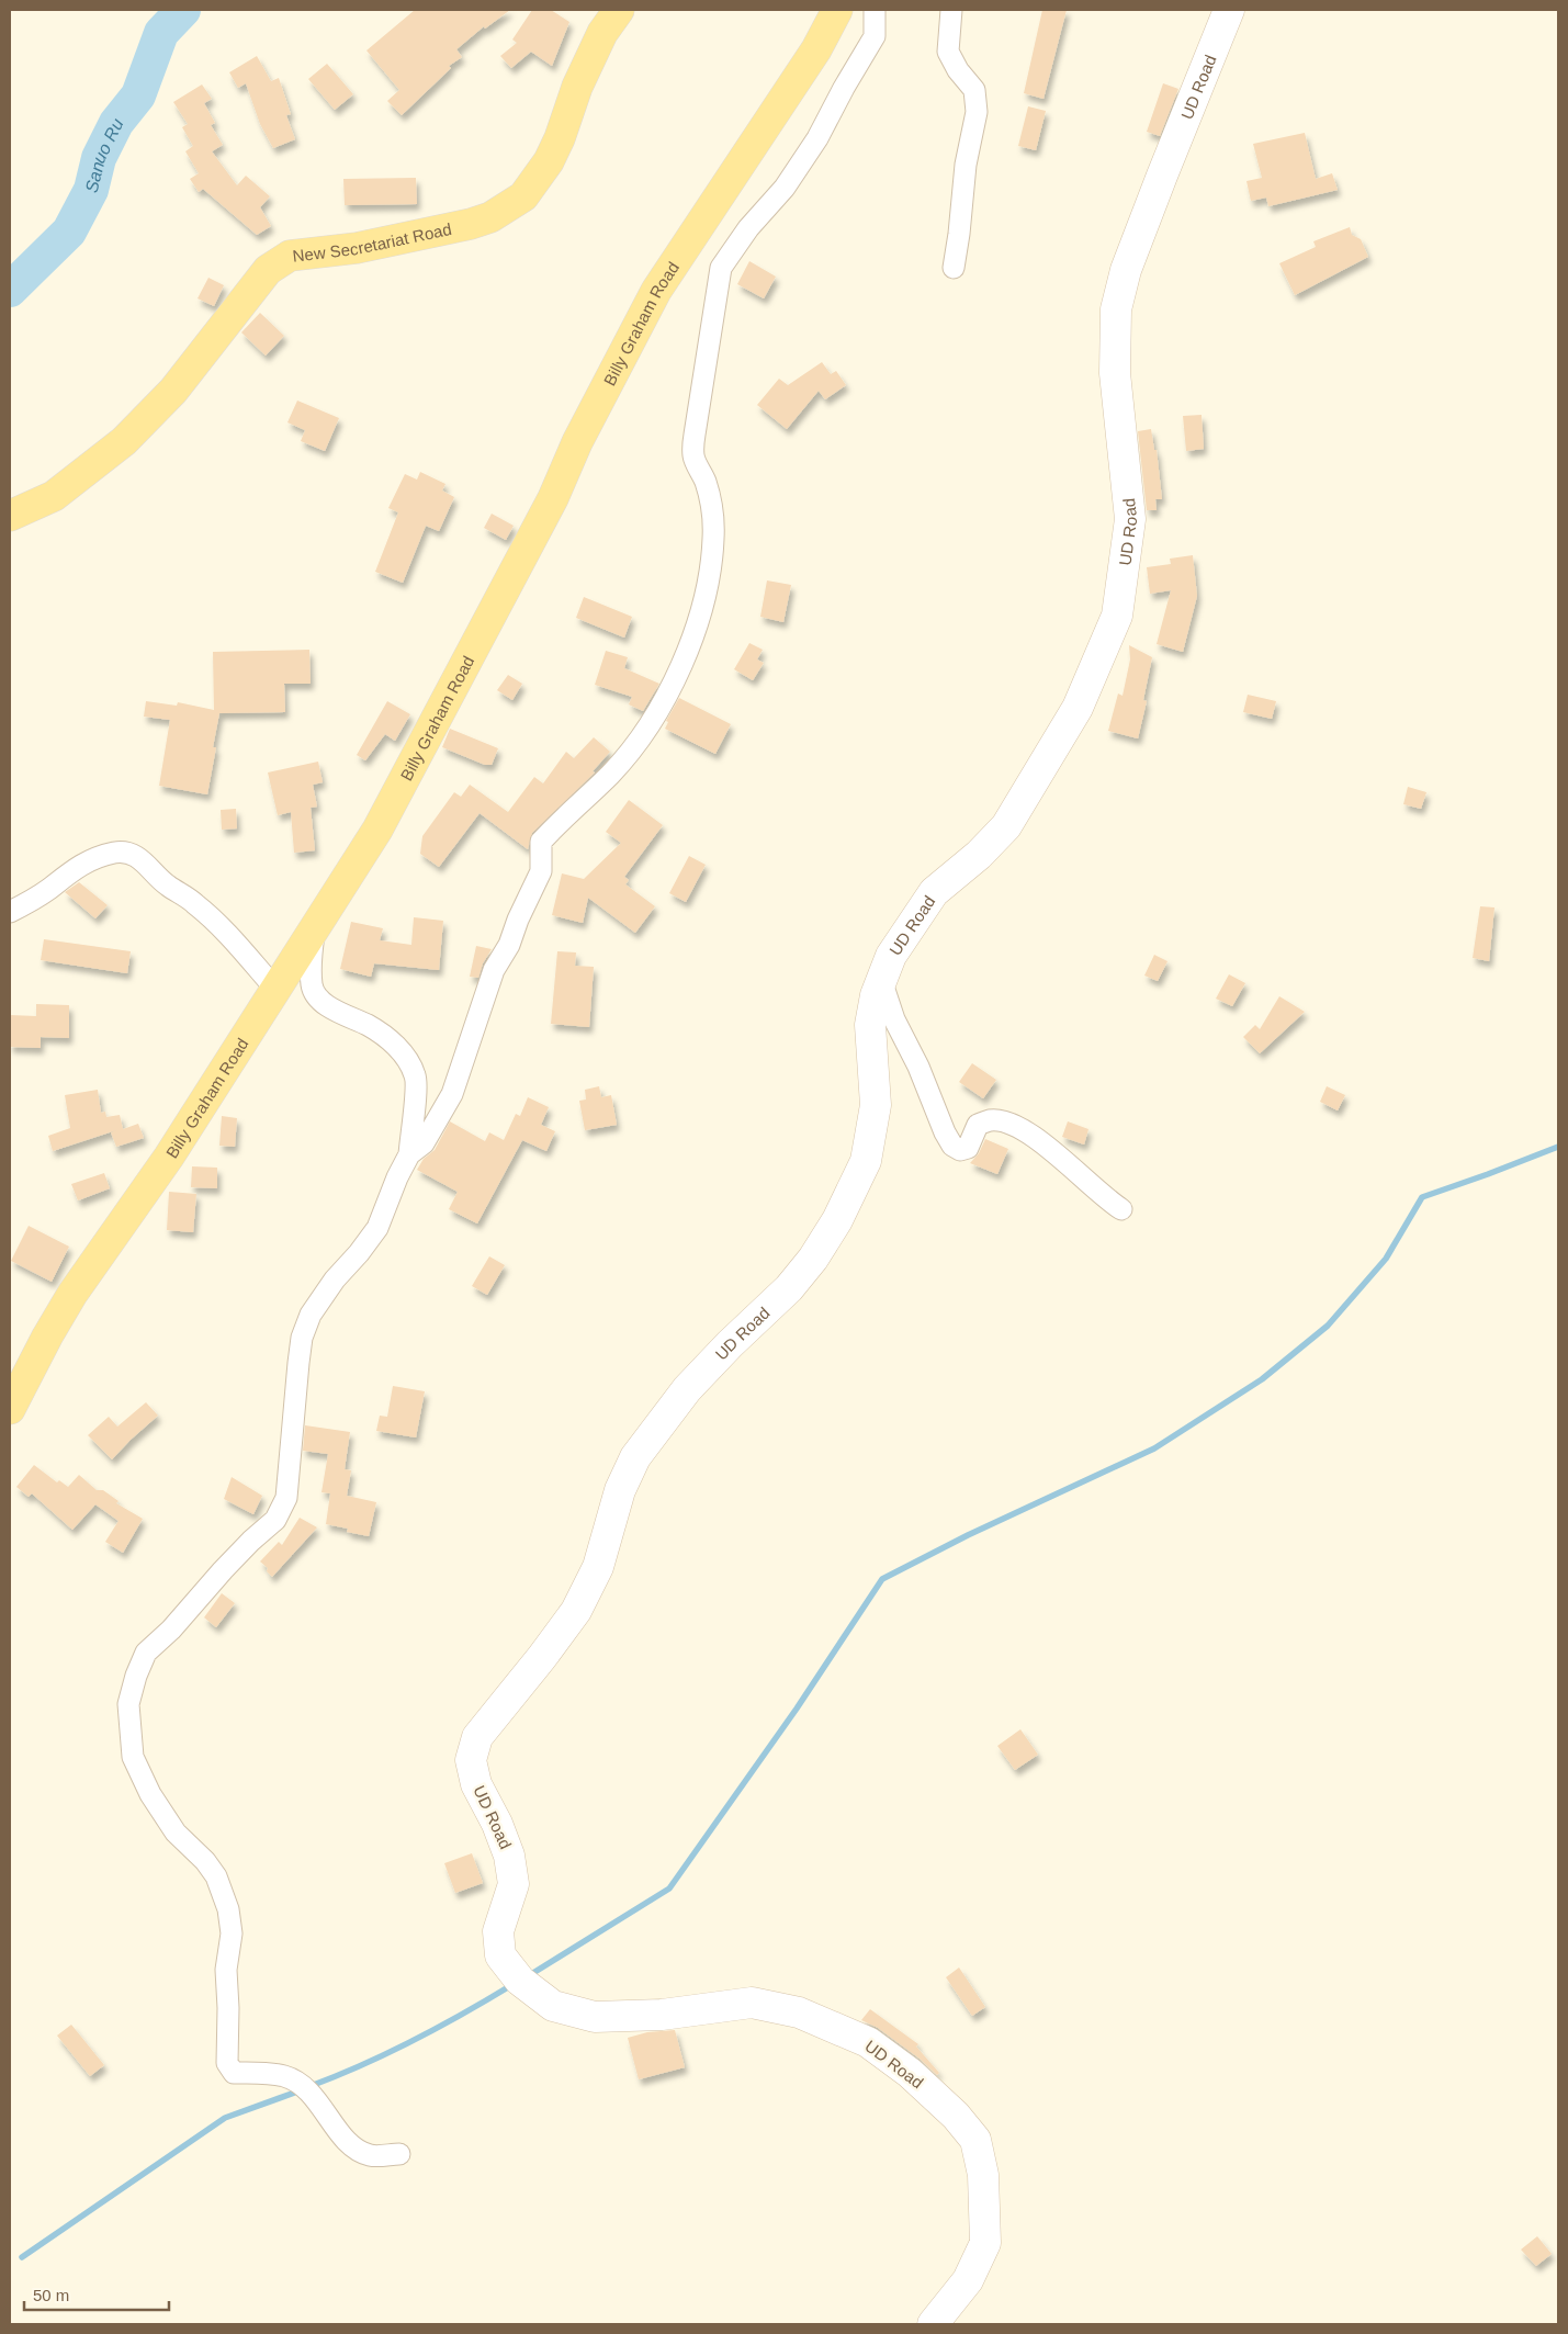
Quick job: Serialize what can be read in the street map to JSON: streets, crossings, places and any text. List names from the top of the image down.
{
  "streets": {
    "main road": ["UD Road", "New Secretariat Road", "Billy Graham Road"]
  },
  "water": ["Sanuo Ru"],
  "scale_bar": "50 m"
}
